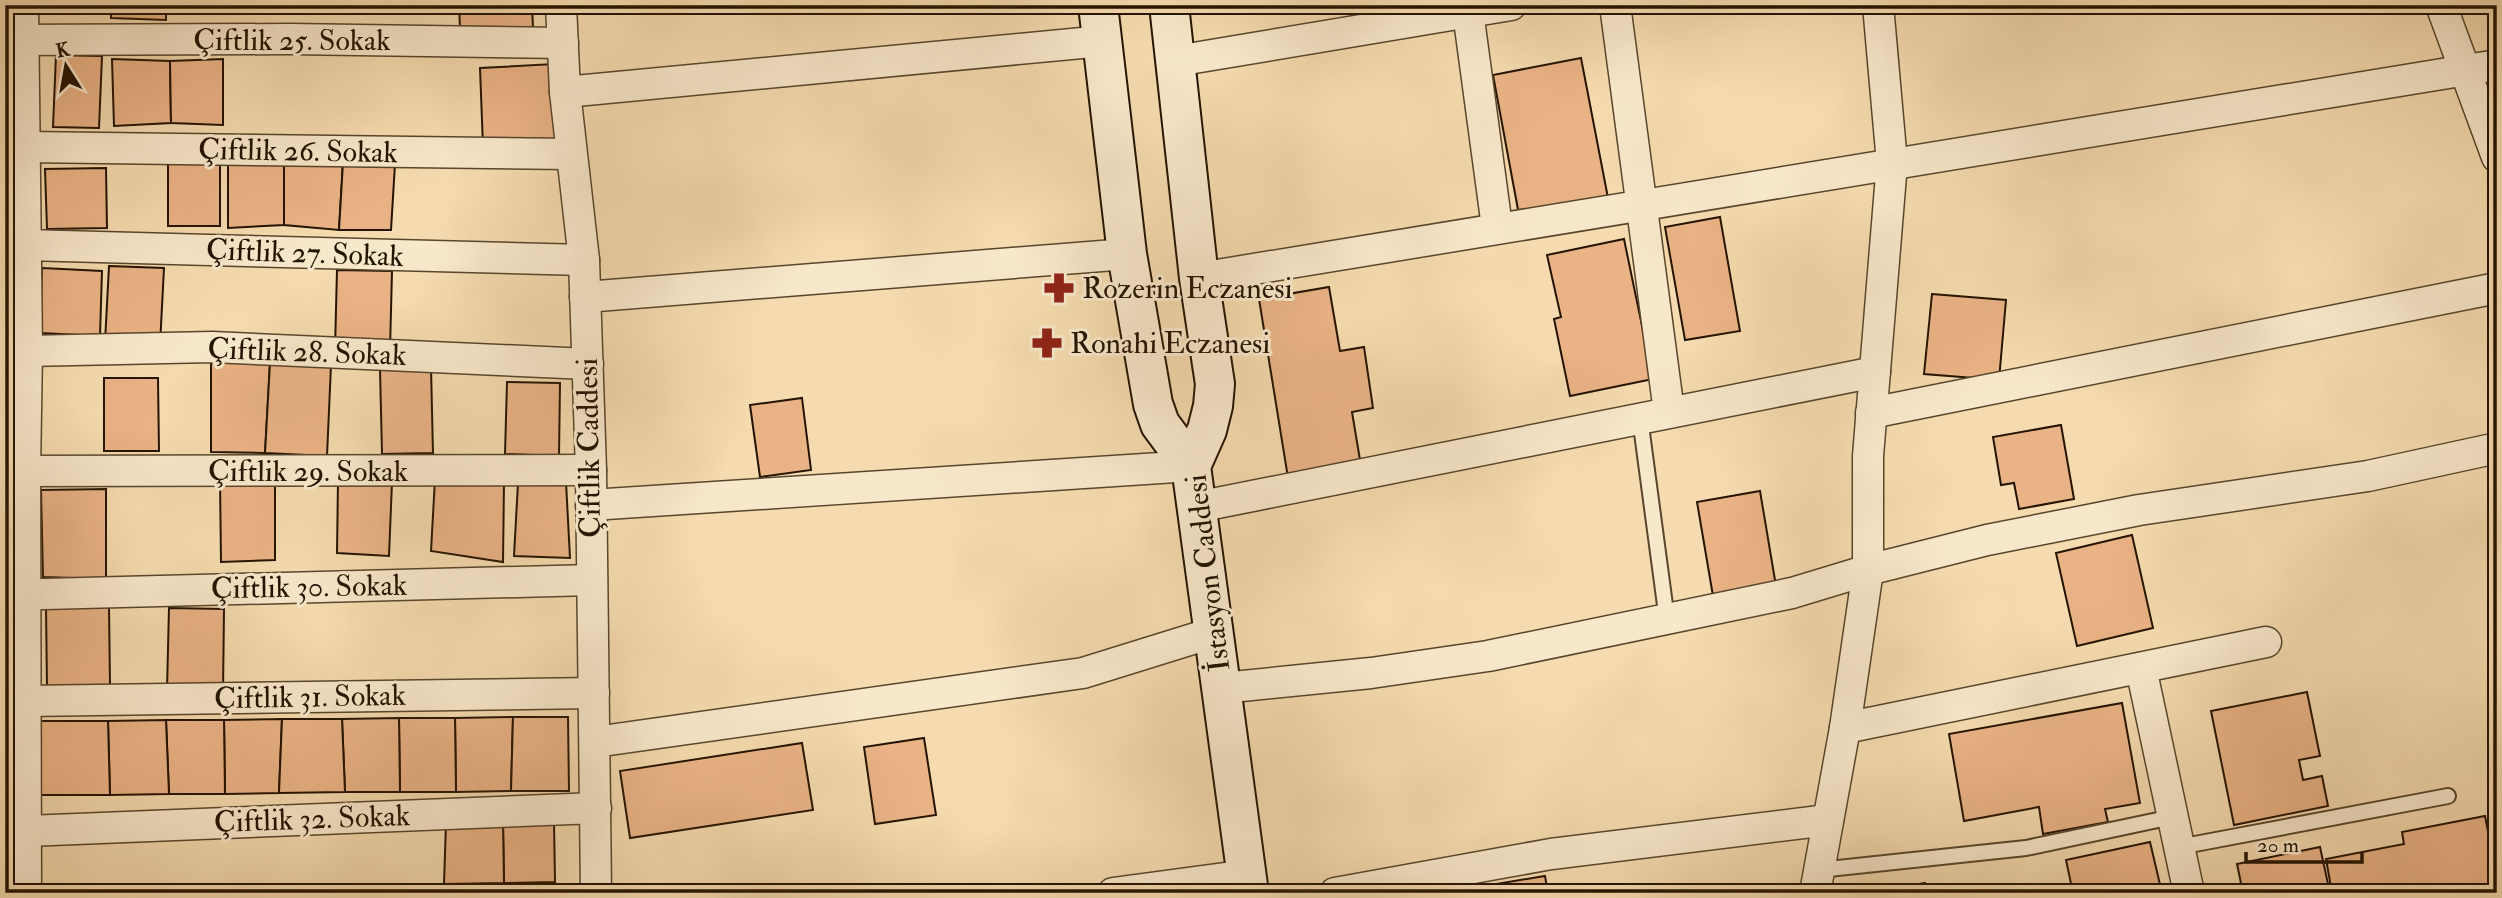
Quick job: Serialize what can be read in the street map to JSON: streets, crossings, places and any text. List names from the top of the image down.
{
  "streets": {
    "main road": ["İstasyon Caddesi"],
    "street": [
      "Çiftlik 25. Sokak",
      "Çiftlik 26. Sokak",
      "Çiftlik 27. Sokak",
      "Çiftlik 28. Sokak",
      "Çiftlik Caddesi",
      "Çiftlik 29. Sokak",
      "Çiftlik 30. Sokak",
      "Çiftlik 31. Sokak",
      "Çiftlik 32. Sokak"
    ]
  },
  "crossings": [
    ["Çiftlik 25. Sokak", "Çiftlik Caddesi"],
    ["Çiftlik 26. Sokak", "Çiftlik Caddesi"],
    ["Çiftlik 27. Sokak", "Çiftlik Caddesi"],
    ["Çiftlik 28. Sokak", "Çiftlik Caddesi"],
    ["Çiftlik Caddesi", "Çiftlik 29. Sokak"],
    ["Çiftlik Caddesi", "Çiftlik 30. Sokak"],
    ["Çiftlik Caddesi", "Çiftlik 31. Sokak"],
    ["Çiftlik Caddesi", "Çiftlik 32. Sokak"]
  ],
  "places": {
    "pharmacy": ["Rozerin Eczanesi", "Ronahi Eczanesi"]
  },
  "scale_bar": "20 m",
  "north": "top"
}
